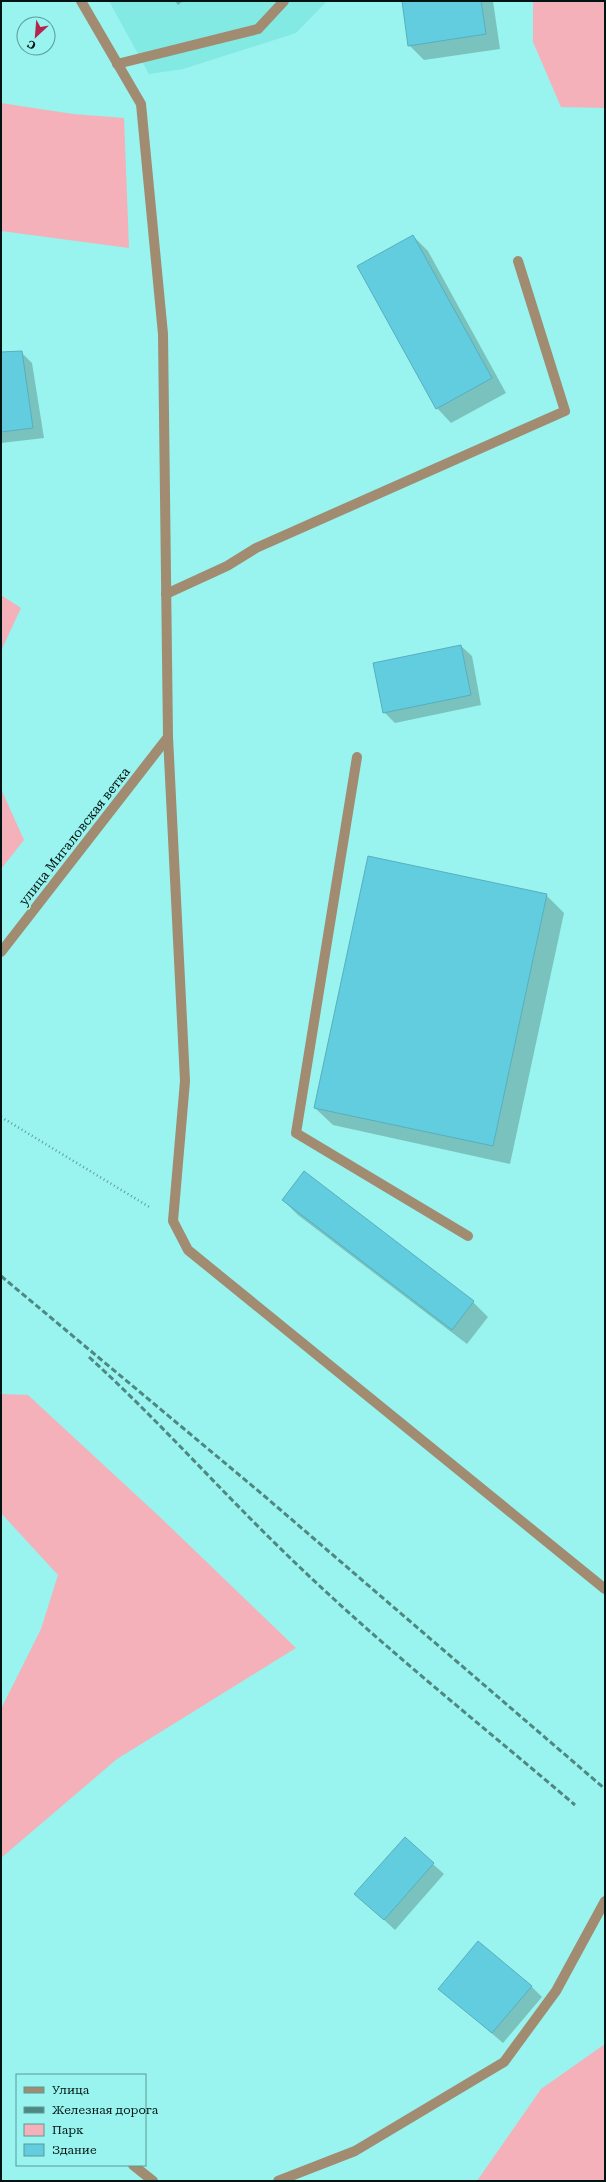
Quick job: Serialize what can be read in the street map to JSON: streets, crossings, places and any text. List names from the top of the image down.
{
  "streets": {
    "street": ["улица Мигаловская ветка"]
  },
  "legend": [
    "Улица",
    "Железная дорога",
    "Парк",
    "Здание"
  ],
  "north": "bottom left"
}
